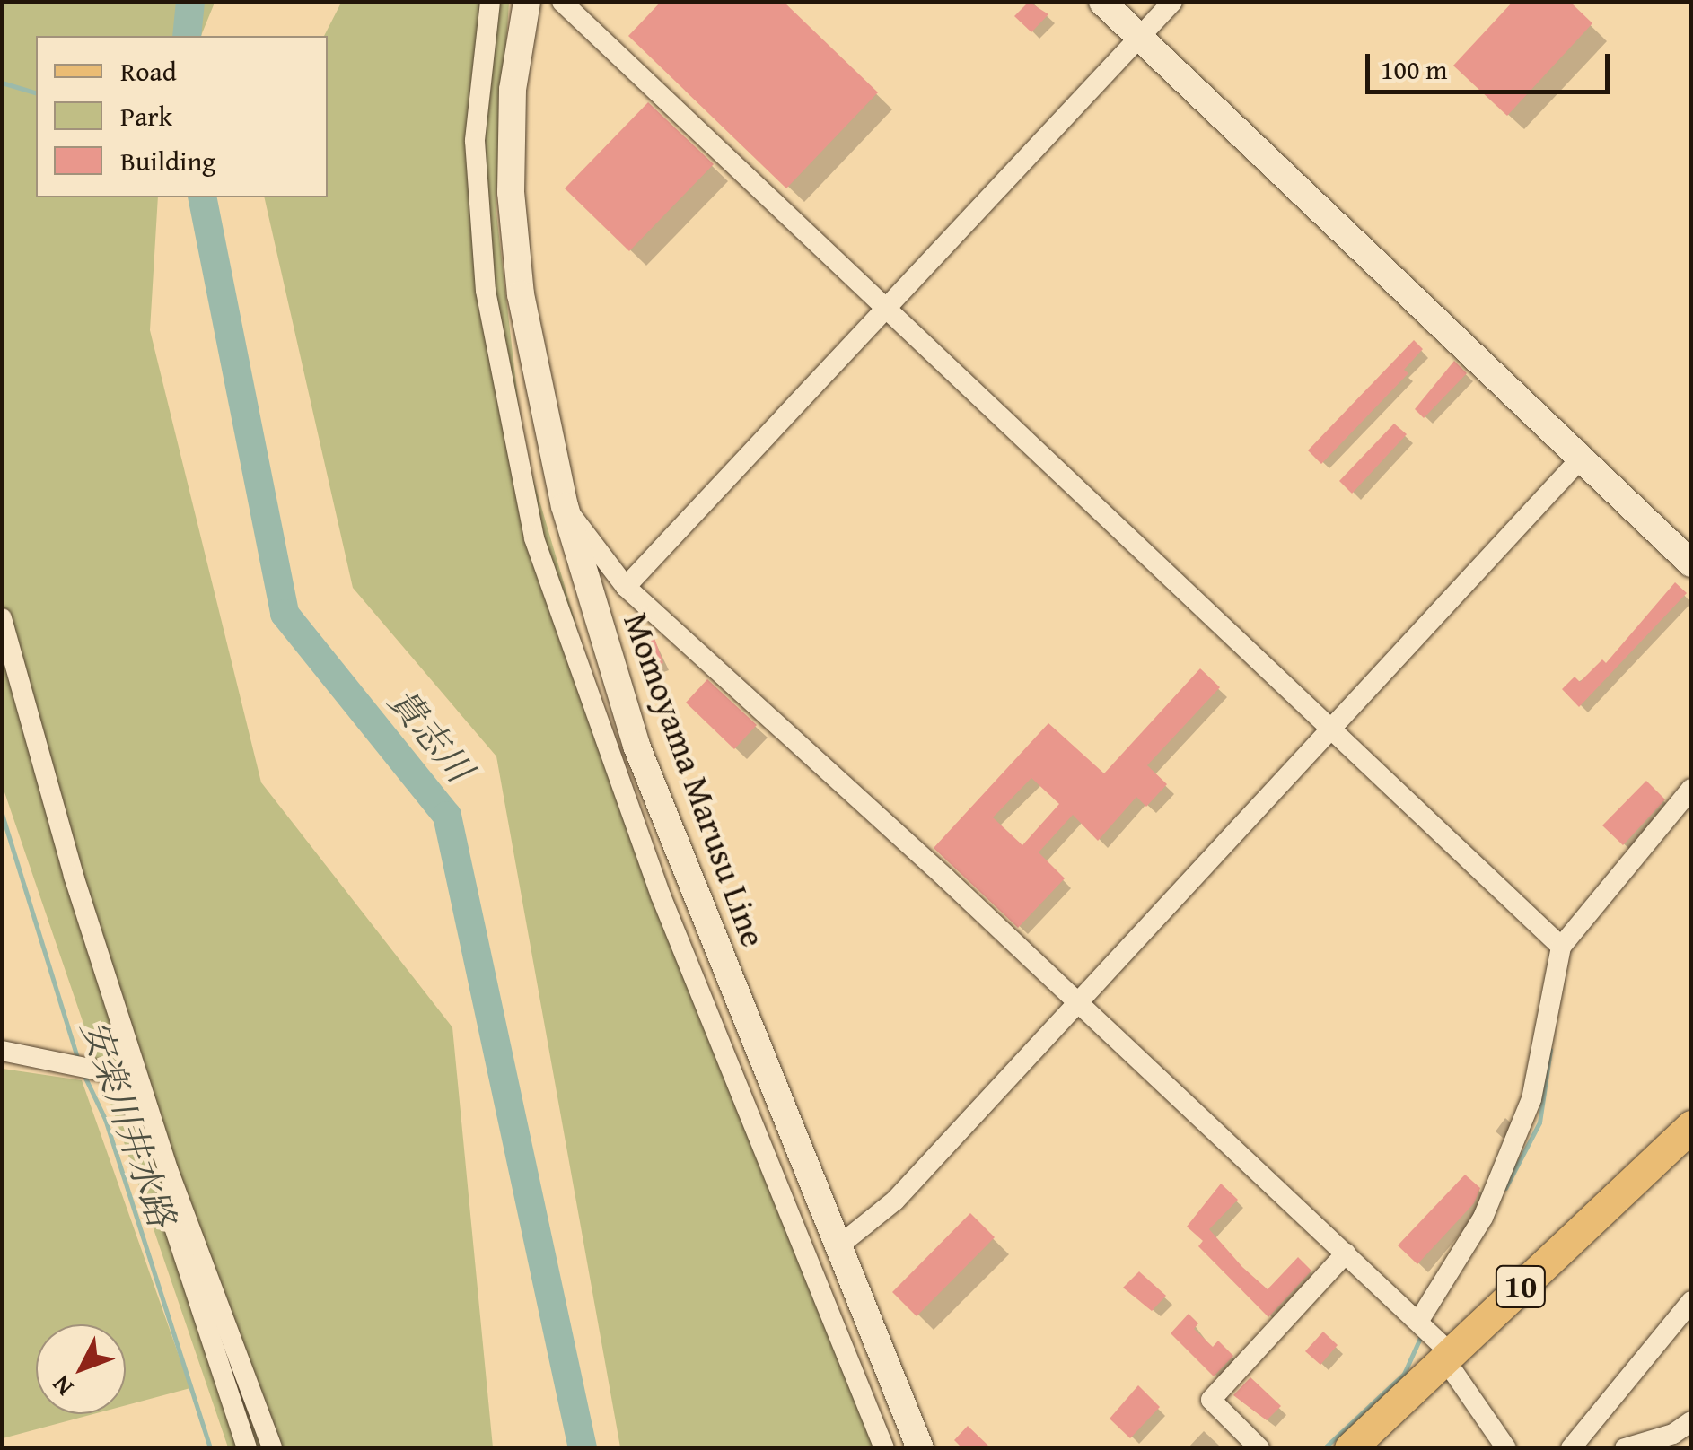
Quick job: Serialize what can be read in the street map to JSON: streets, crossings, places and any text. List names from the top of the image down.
{
  "streets": {
    "main road": ["Momoyama Marusu Line", "10"]
  },
  "water": ["貴志川", "安楽川井水路"],
  "legend": ["Road", "Park", "Building"],
  "scale_bar": "100 m",
  "north": "bottom left"
}
